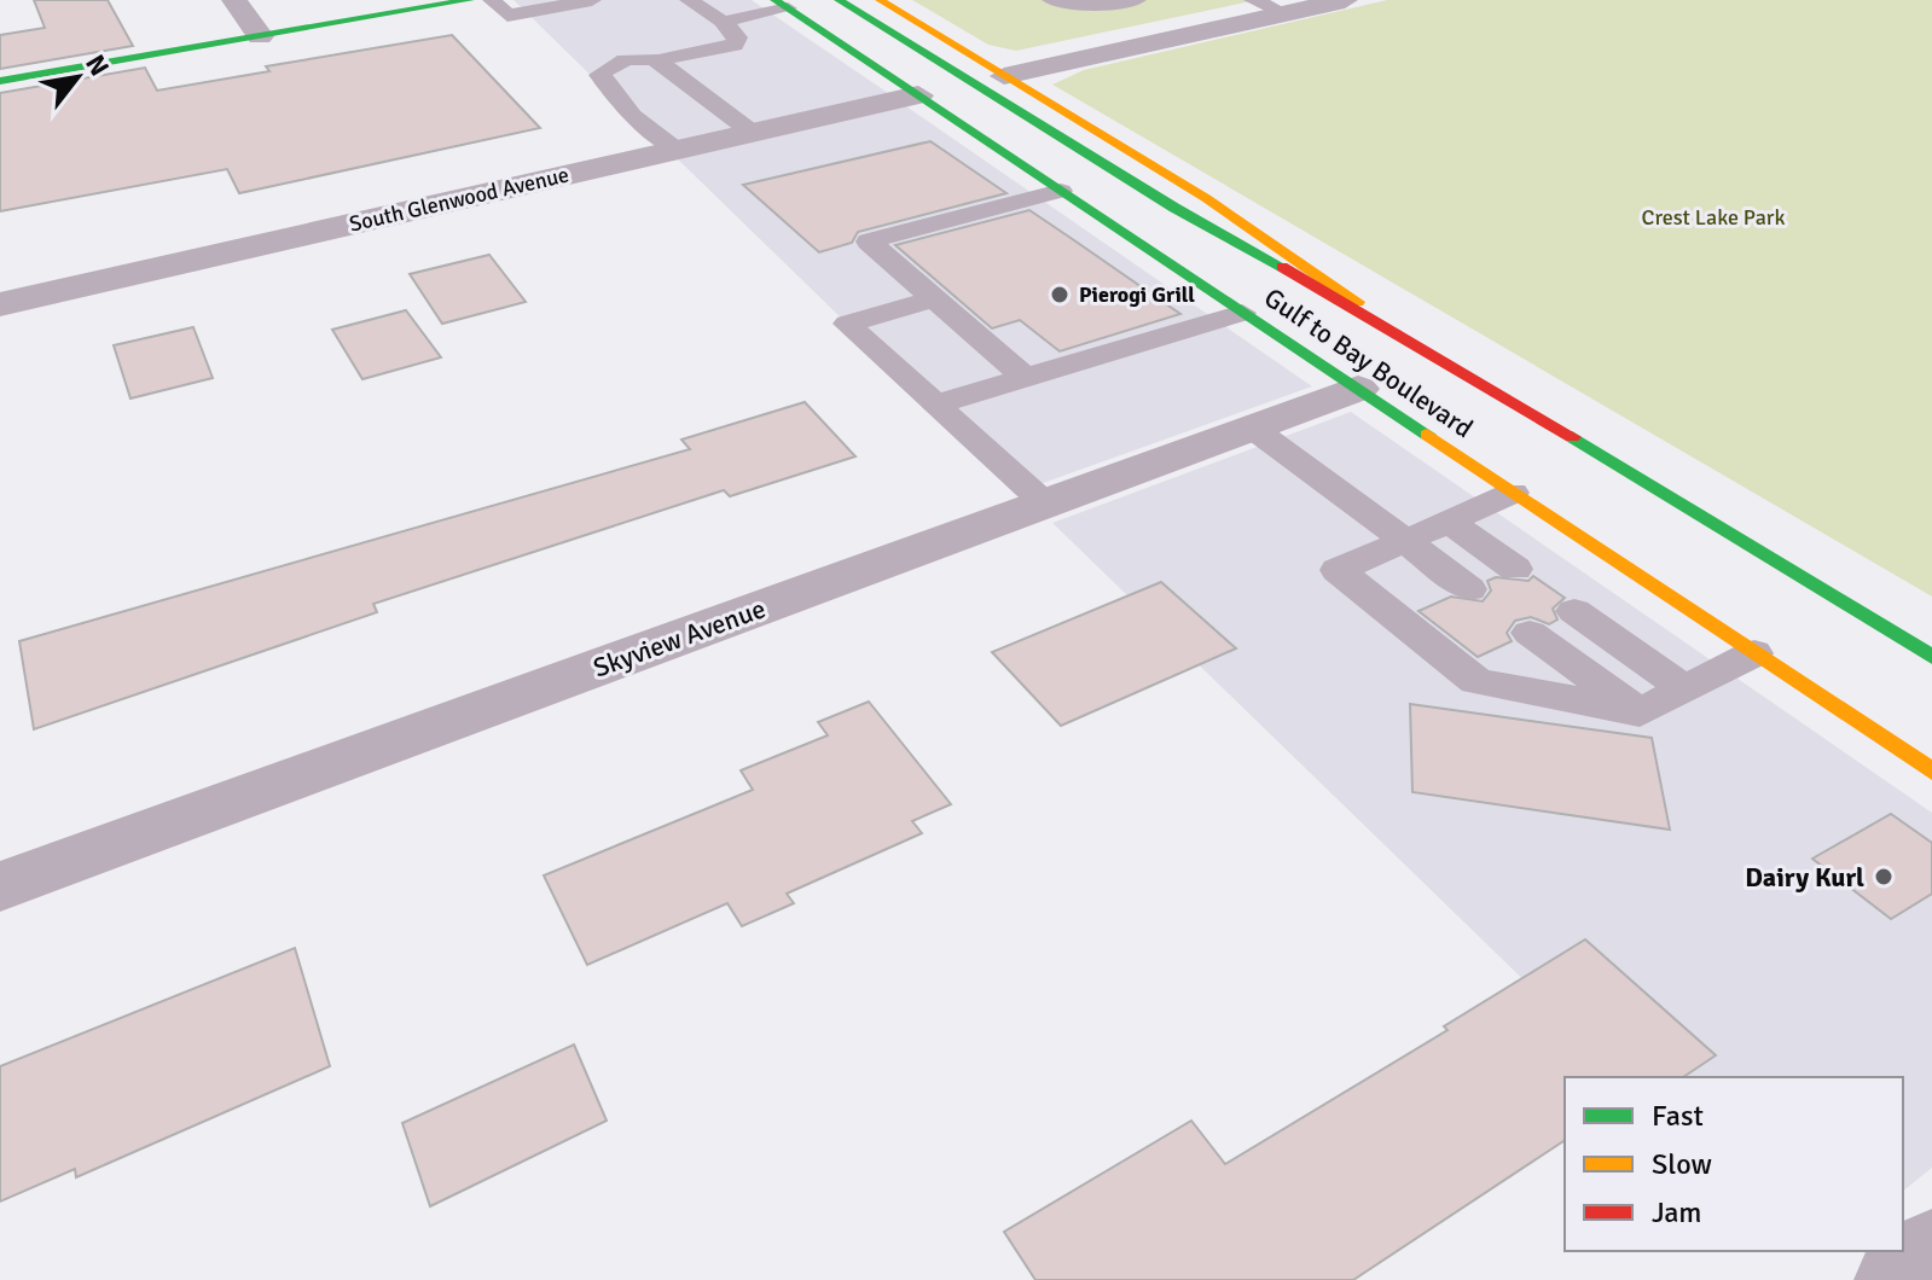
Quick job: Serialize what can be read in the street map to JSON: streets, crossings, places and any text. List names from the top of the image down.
{
  "streets": {
    "main road": ["Gulf to Bay Boulevard"],
    "street": ["South Glenwood Avenue", "Skyview Avenue"]
  },
  "crossings": [
    ["South Glenwood Avenue", "Gulf to Bay Boulevard"],
    ["Gulf to Bay Boulevard", "Skyview Avenue"]
  ],
  "parks": ["Crest Lake Park"],
  "places": ["Pierogi Grill", "Dairy Kurl"],
  "legend": ["Fast", "Slow", "Jam"],
  "north": "top right"
}
